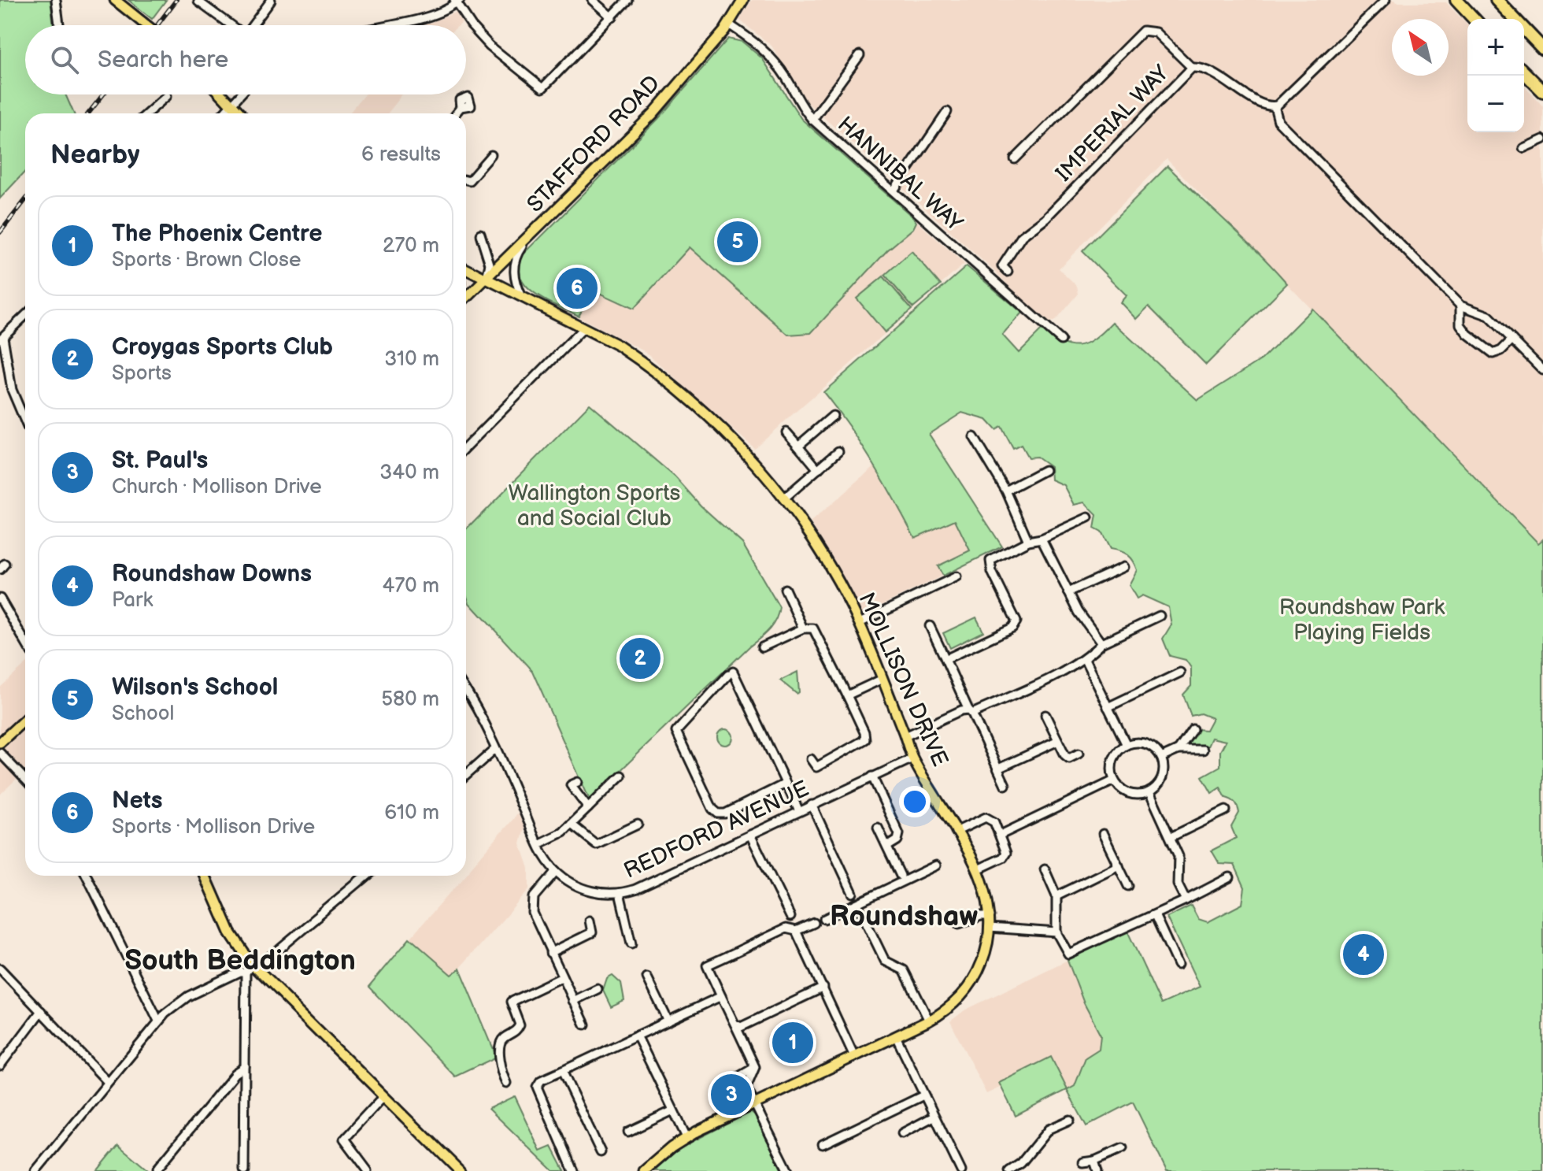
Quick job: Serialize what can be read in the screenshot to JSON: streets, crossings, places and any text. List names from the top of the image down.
{
  "streets": {
    "main road": ["STAFFORD ROAD", "MOLLISON DRIVE"],
    "street": ["IMPERIAL WAY", "HANNIBAL WAY", "REDFORD AVENUE"]
  },
  "crossings": [
    ["STAFFORD ROAD", "HANNIBAL WAY"],
    ["STAFFORD ROAD", "MOLLISON DRIVE"],
    ["MOLLISON DRIVE", "REDFORD AVENUE"]
  ],
  "districts": ["Roundshaw", "South Beddington"],
  "parks": ["Wallington Sports and Social Club", "Roundshaw Park Playing Fields"],
  "north": "top left",
  "page": {
    "map_buttons": ["+", "−"],
    "search": "Search here",
    "heading": ["Nearby", "6 results"],
    "list": [
      {
        "mark": "1",
        "name": "The Phoenix Centre",
        "note": "Sports · Brown Close",
        "value": "270 m"
      },
      {
        "mark": "2",
        "name": "Croygas Sports Club",
        "note": "Sports",
        "value": "310 m"
      },
      {
        "mark": "3",
        "name": "St. Paul's",
        "note": "Church · Mollison Drive",
        "value": "340 m"
      },
      {
        "mark": "4",
        "name": "Roundshaw Downs",
        "note": "Park",
        "value": "470 m"
      },
      {
        "mark": "5",
        "name": "Wilson's School",
        "note": "School",
        "value": "580 m"
      },
      {
        "mark": "6",
        "name": "Nets",
        "note": "Sports · Mollison Drive",
        "value": "610 m"
      }
    ],
    "pins": [
      "5",
      "6",
      "2",
      "4",
      "1",
      "3"
    ]
  }
}
